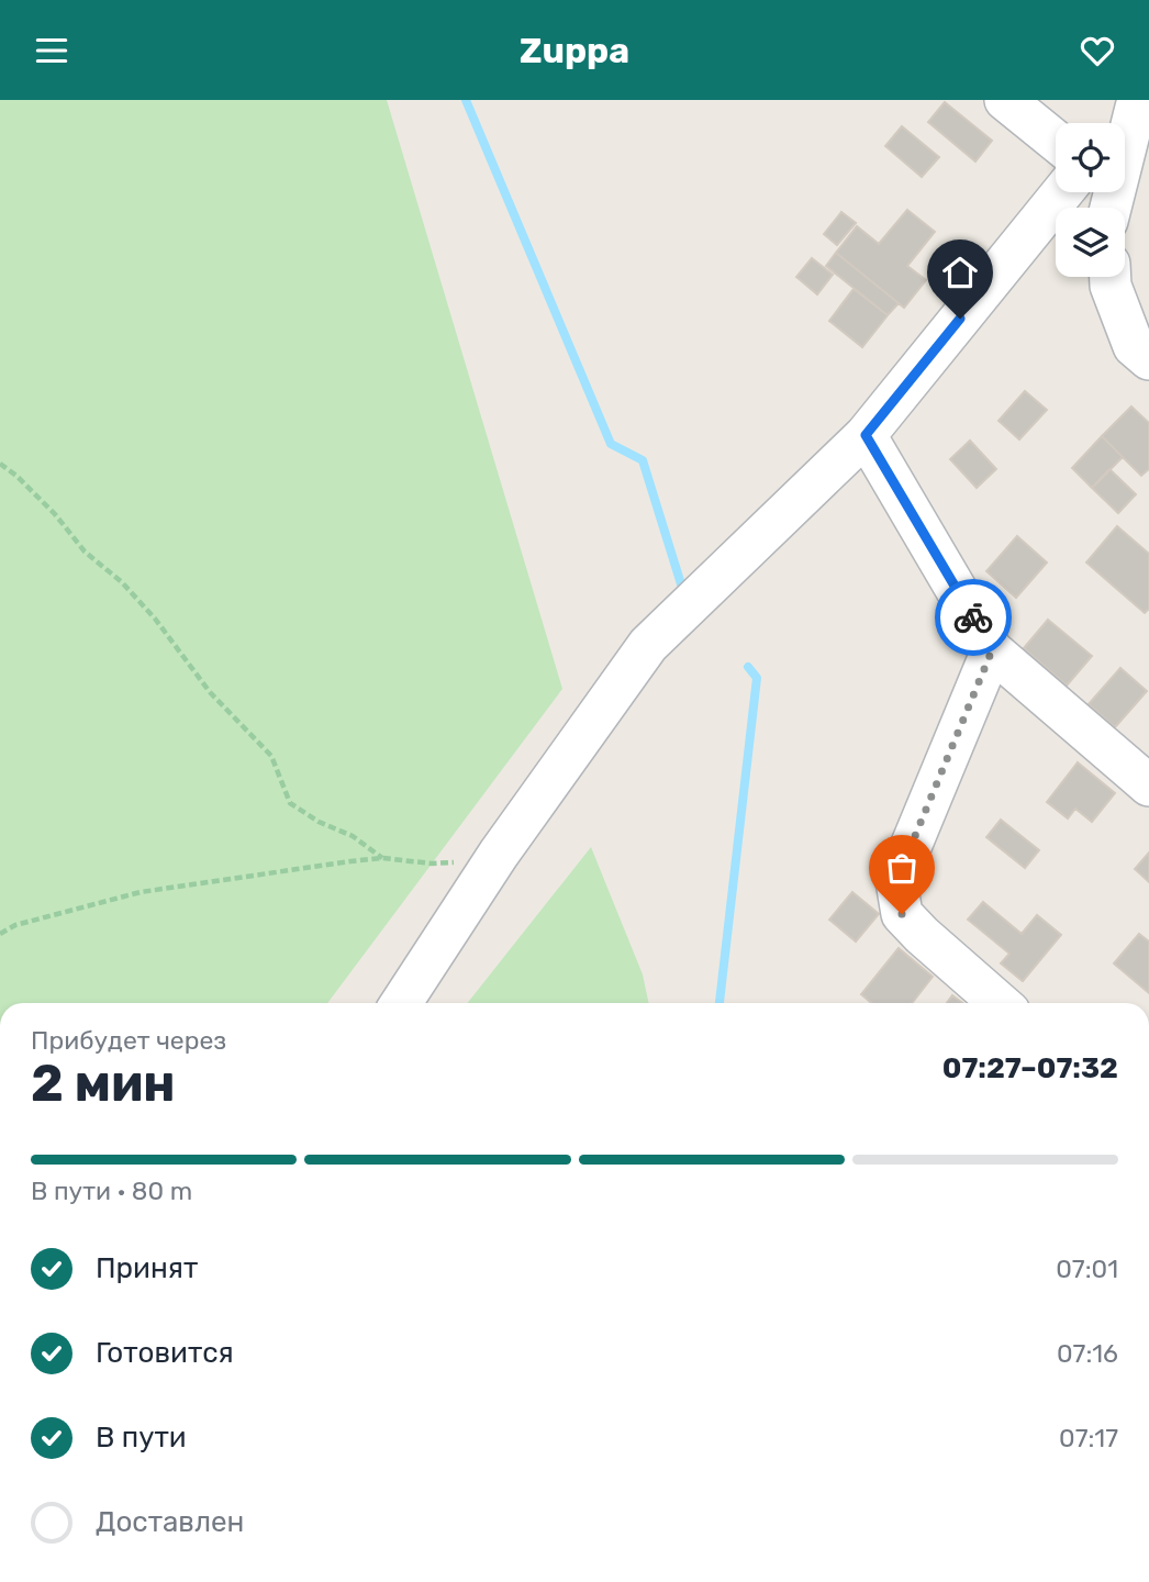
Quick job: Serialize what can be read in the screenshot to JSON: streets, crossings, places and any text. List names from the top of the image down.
{
  "page": {
    "header": "Zuppa",
    "heading": ["2 мин", "Прибудет через", "07:27–07:32"],
    "bar": "В пути · 80 m",
    "list": [
      ["Принят", "07:01"],
      ["Готовится", "07:16"],
      ["В пути", "07:17"],
      "Доставлен"
    ]
  }
}
